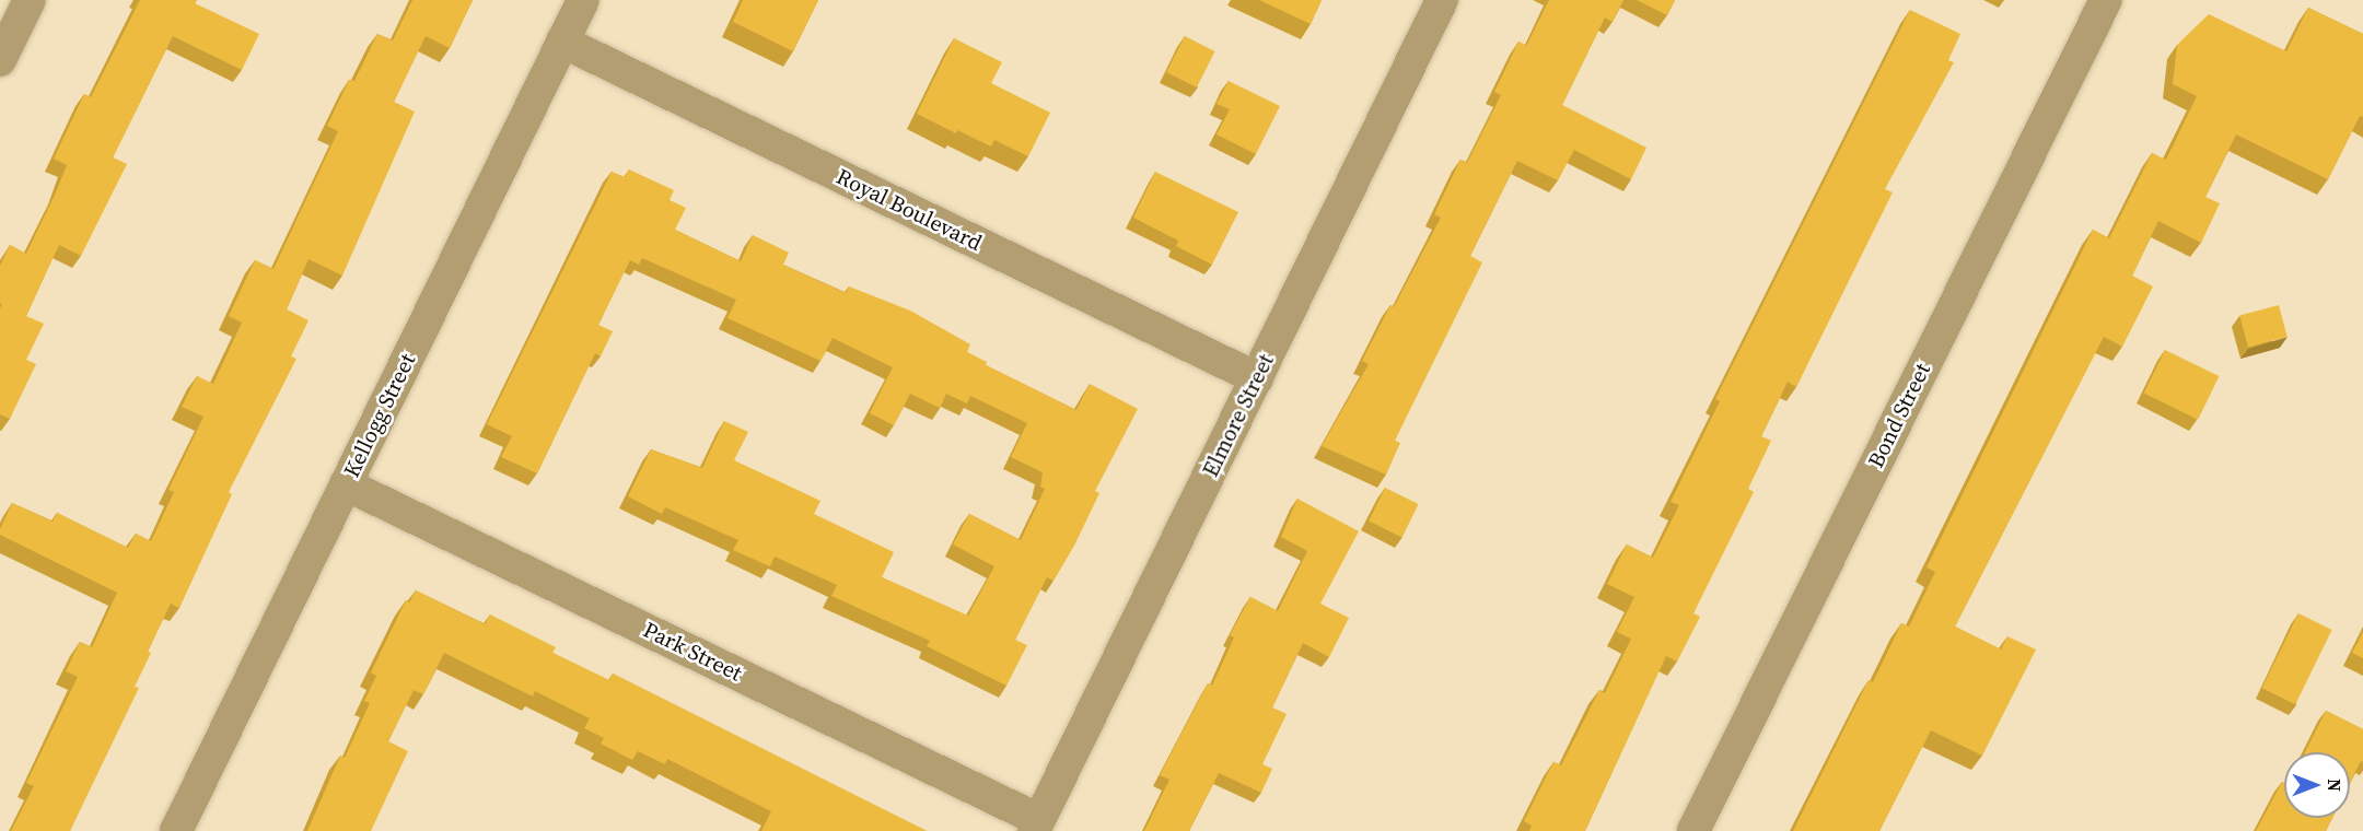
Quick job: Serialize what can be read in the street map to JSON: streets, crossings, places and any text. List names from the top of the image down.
{
  "streets": {
    "street": [
      "Royal Boulevard",
      "Kellogg Street",
      "Elmore Street",
      "Bond Street",
      "Park Street"
    ]
  },
  "crossings": [
    ["Royal Boulevard", "Kellogg Street"],
    ["Royal Boulevard", "Elmore Street"],
    ["Kellogg Street", "Park Street"],
    ["Elmore Street", "Park Street"]
  ],
  "north": "right"
}
